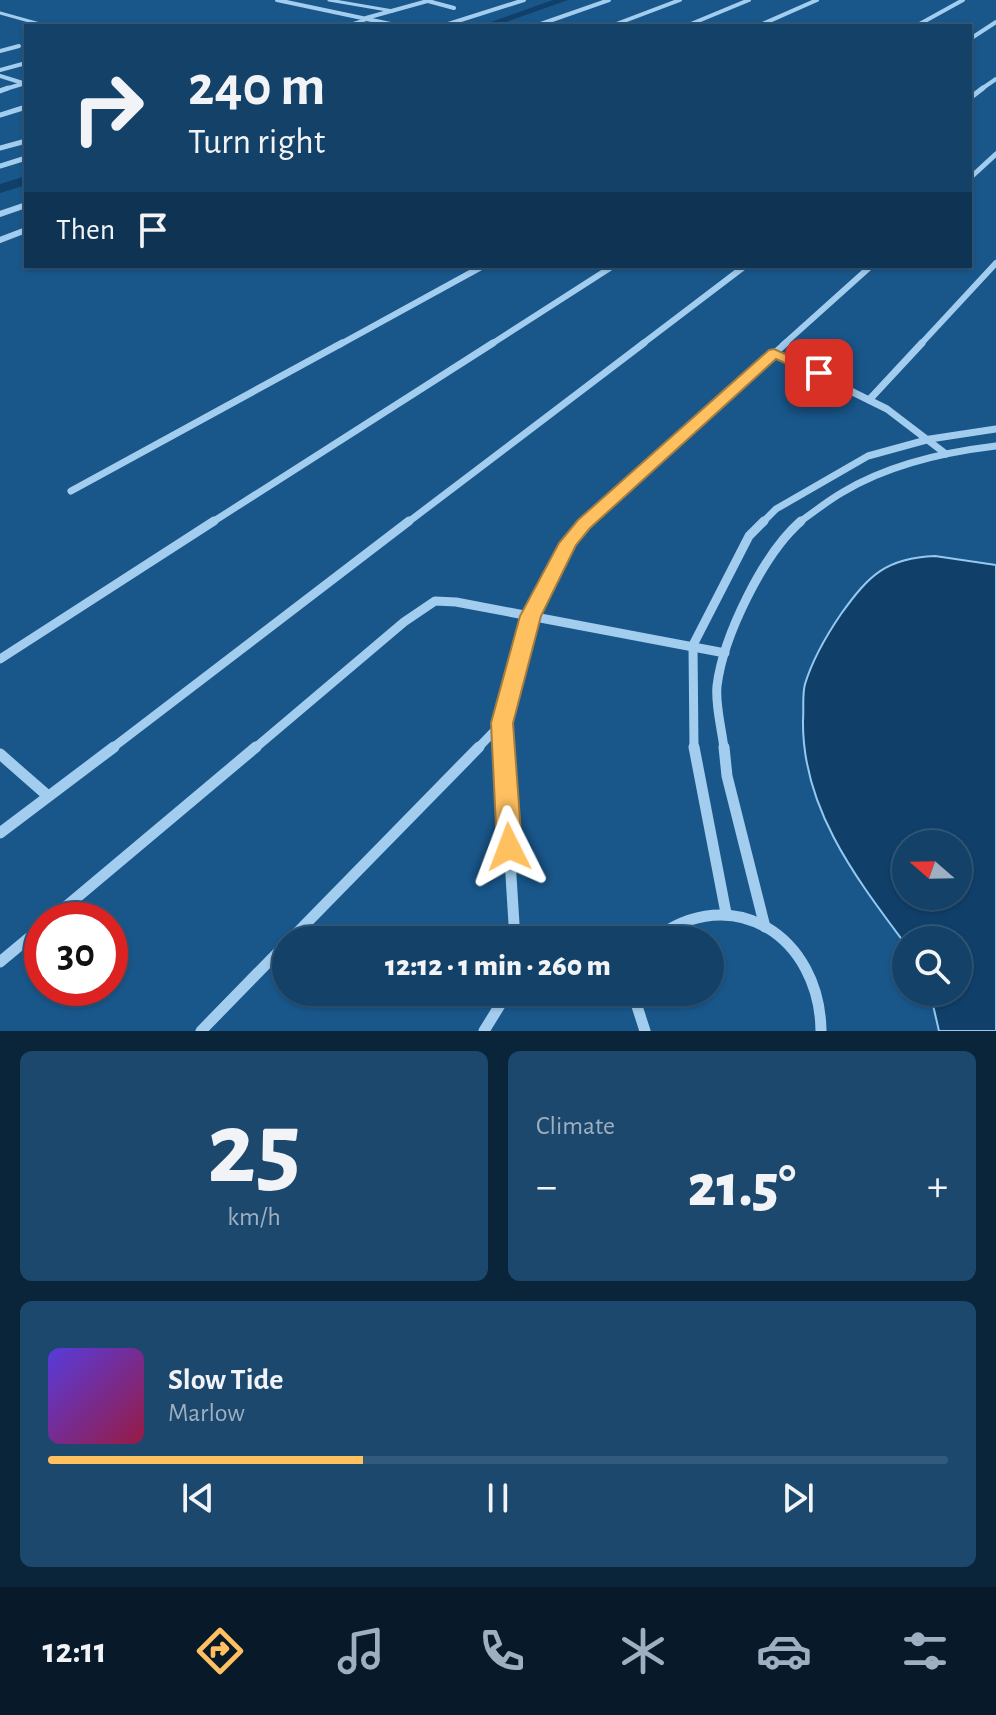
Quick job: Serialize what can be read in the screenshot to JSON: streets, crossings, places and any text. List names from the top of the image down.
{
  "north": "left",
  "page": {
    "turn": ["240 m", "Turn right"],
    "then": "Then",
    "limit": "30",
    "trip": "12:12 · 1 min · 260 m",
    "tile": [
      ["25", "km/h"],
      "Climate"
    ],
    "heat": ["−", "21.5°", "+"],
    "song": ["Slow Tide", "Marlow"],
    "tabs": "12:11"
  }
}
